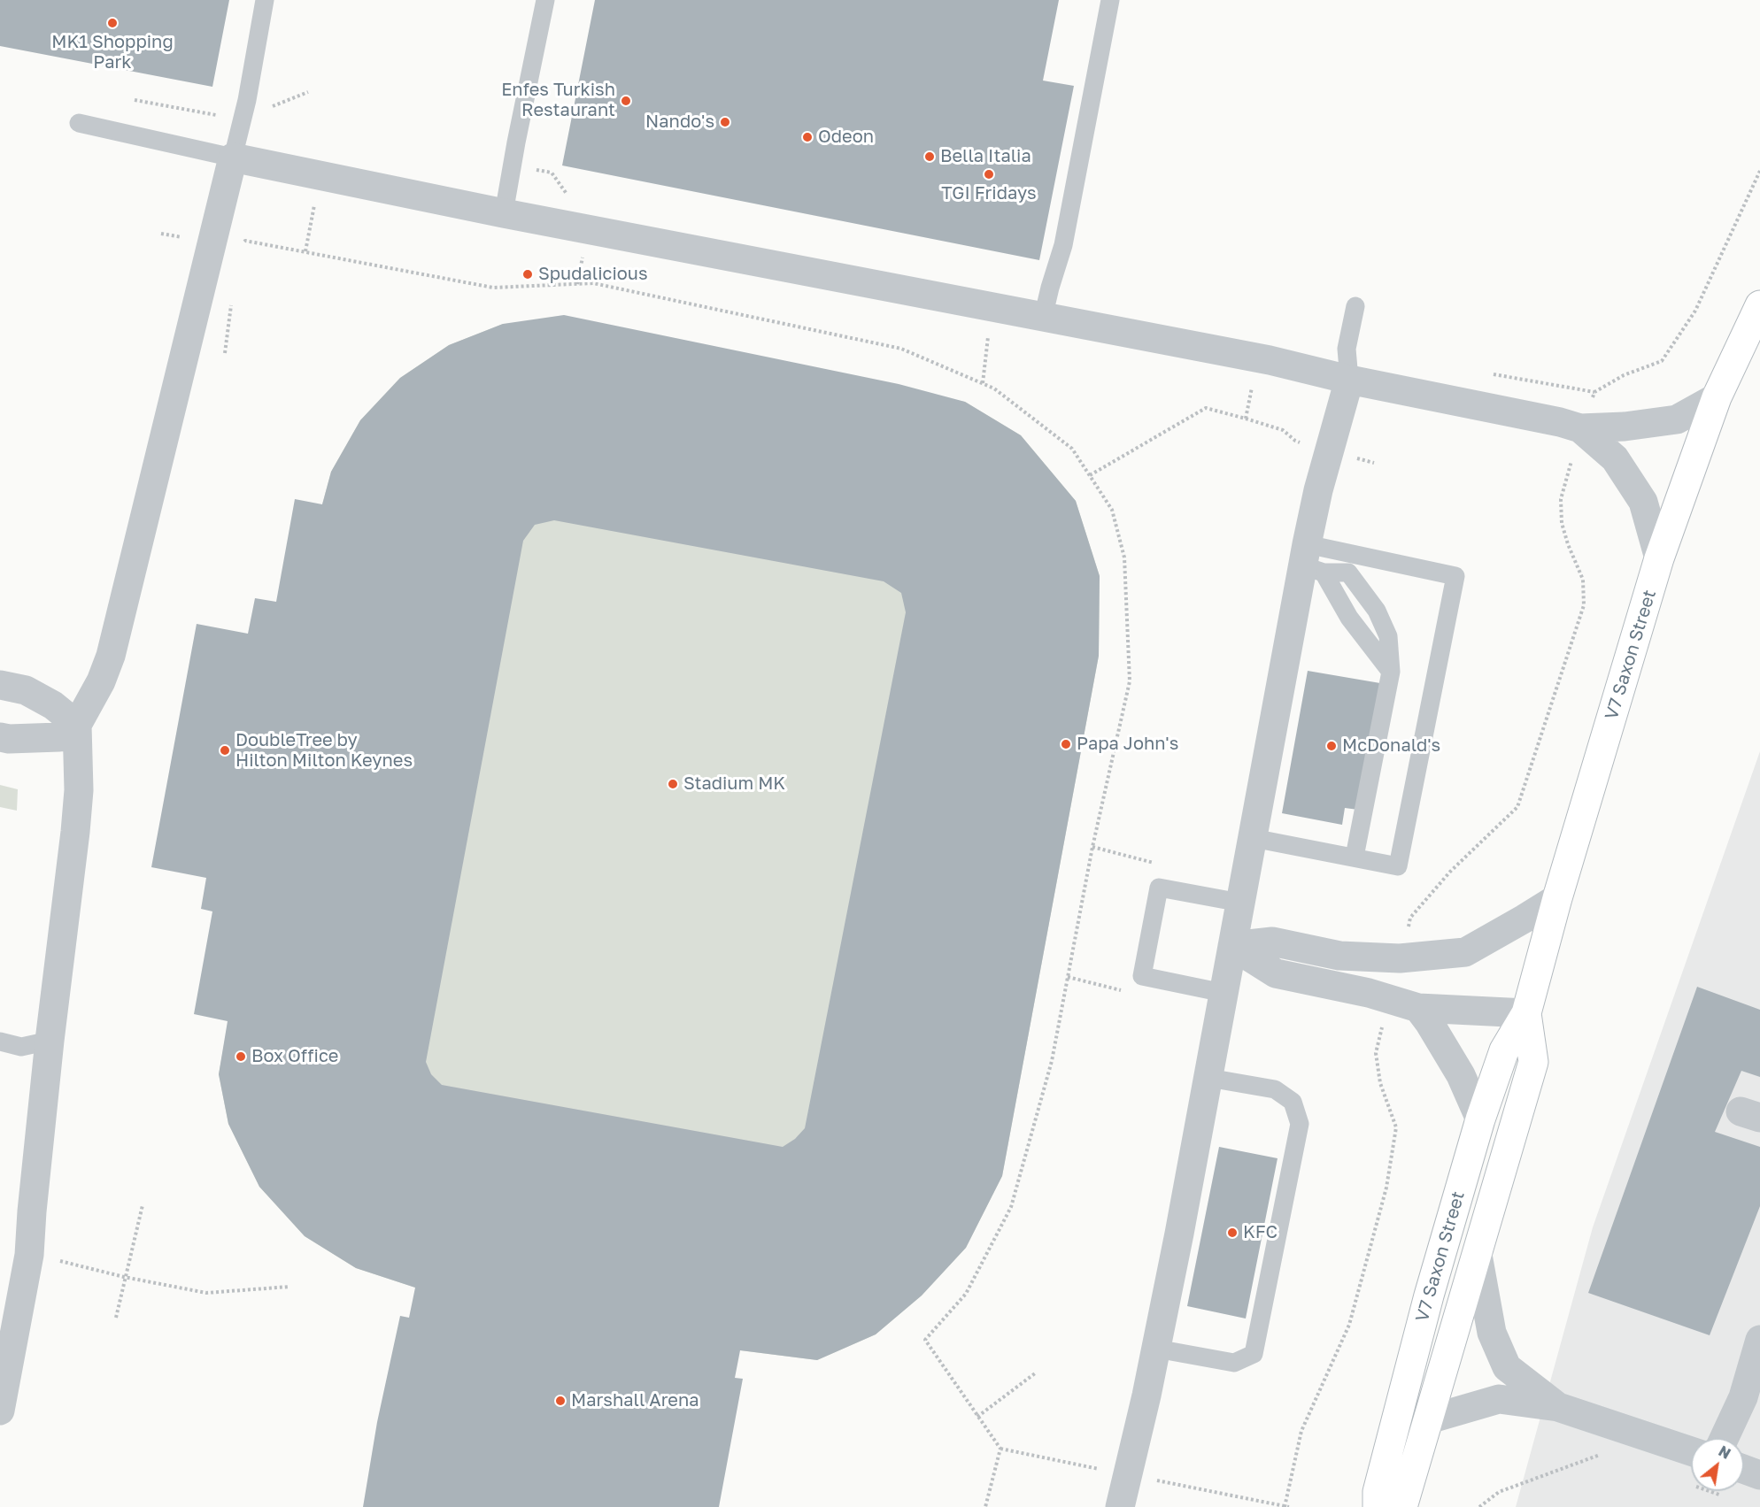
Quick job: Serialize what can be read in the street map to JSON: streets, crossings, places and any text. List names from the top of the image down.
{
  "streets": {
    "main road": ["V7 Saxon Street"]
  },
  "places": [
    "MK1 Shopping Park",
    "Enfes Turkish Restaurant",
    "Nando's",
    "Odeon",
    "Bella Italia",
    "TGI Fridays",
    "Spudalicious",
    "Papa John's",
    "McDonald's",
    "DoubleTree by Hilton Milton Keynes",
    "Stadium MK",
    "Box Office",
    "KFC",
    "Marshall Arena"
  ],
  "north": "top right"
}
